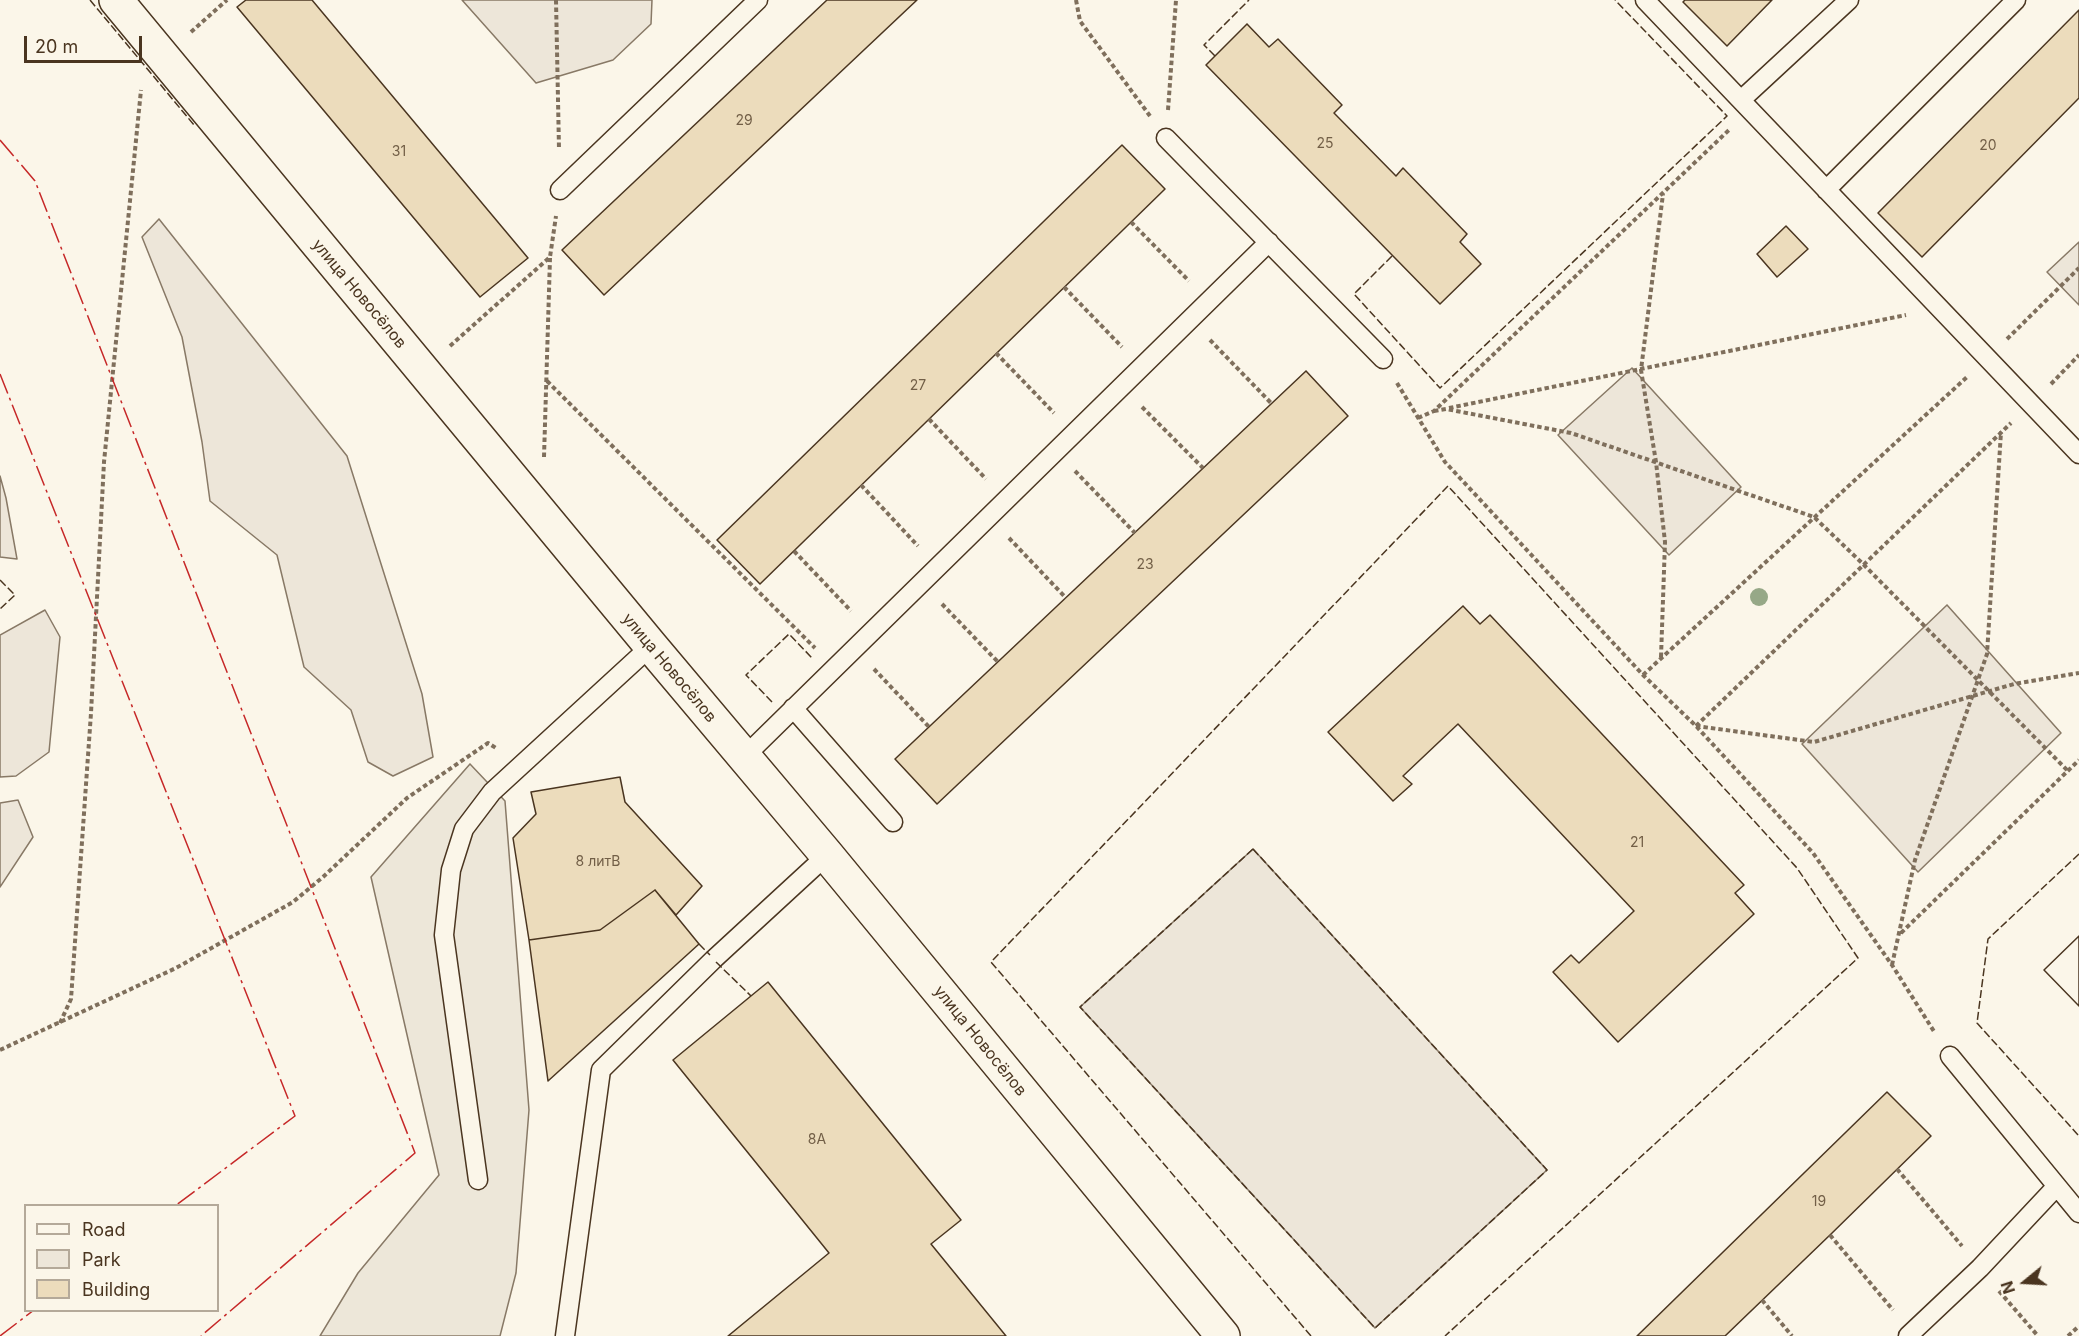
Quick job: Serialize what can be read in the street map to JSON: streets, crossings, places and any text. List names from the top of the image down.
{
  "streets": {
    "street": ["улица Новосёлов"]
  },
  "house_numbers": [
    "29",
    "25",
    "20",
    "31",
    "27",
    "23",
    "21",
    "8 литВ",
    "8А",
    "19"
  ],
  "legend": ["Road", "Park", "Building"],
  "scale_bar": "20 m",
  "north": "left"
}
